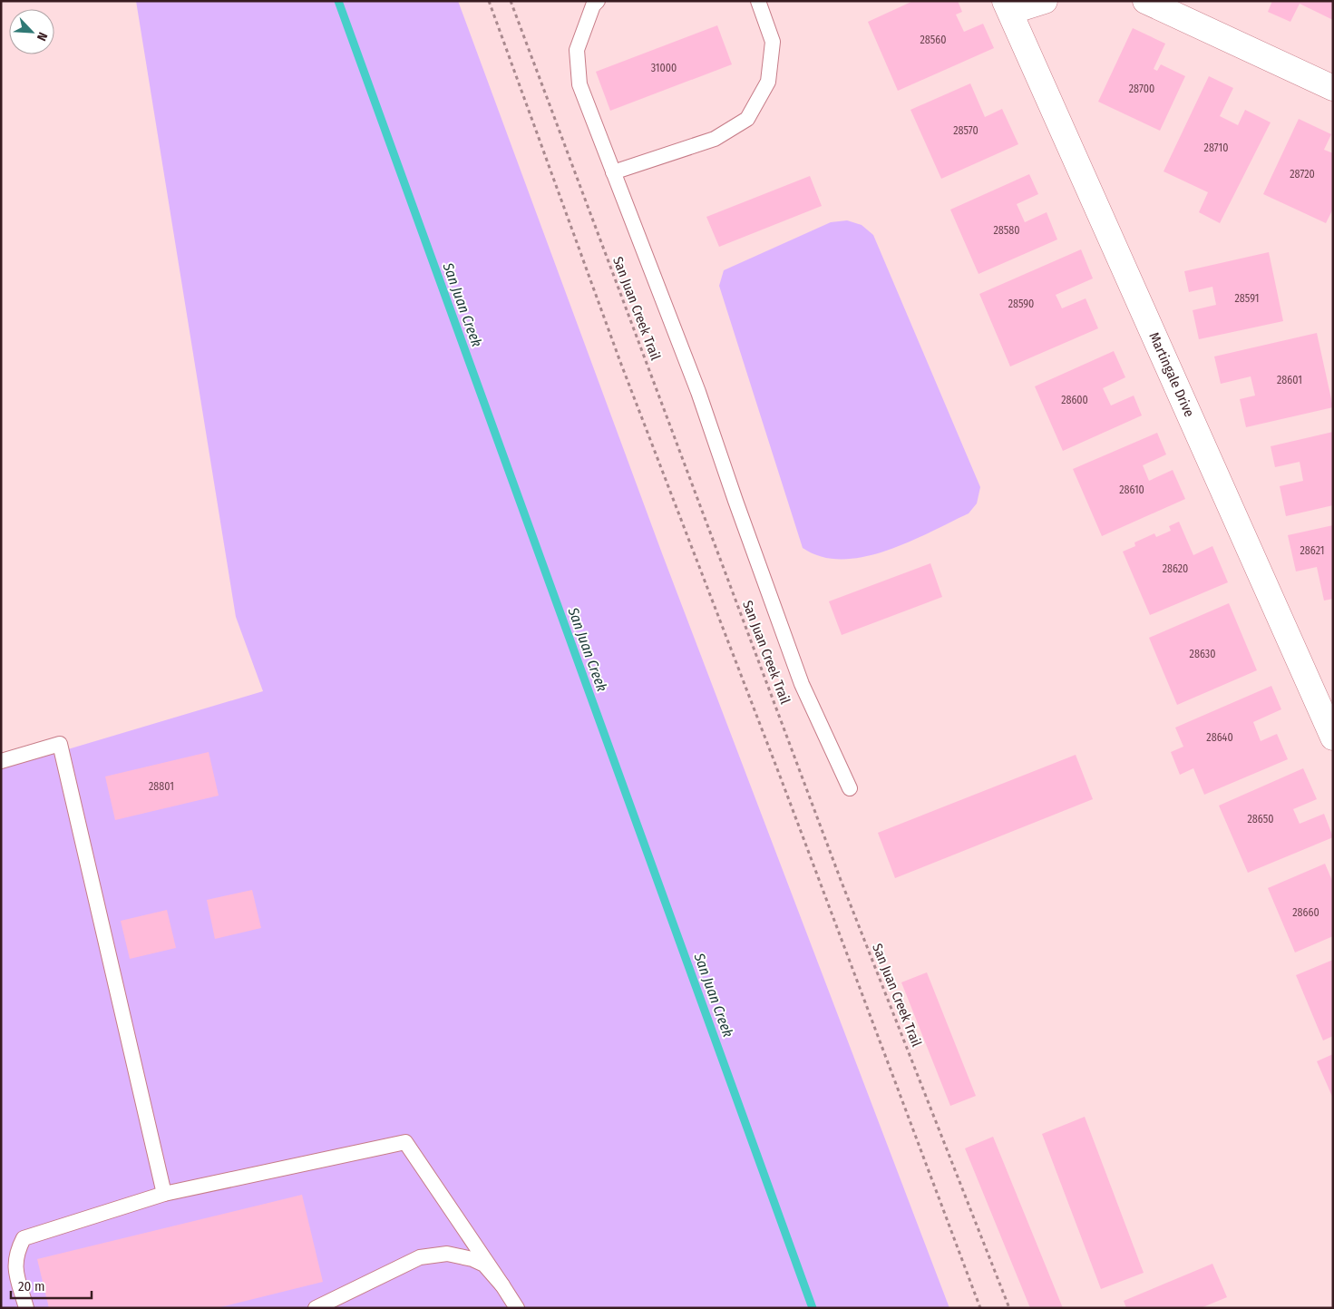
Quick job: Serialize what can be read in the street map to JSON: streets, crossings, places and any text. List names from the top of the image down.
{
  "streets": {
    "street": ["Martingale Drive"],
    "path": ["San Juan Creek Trail"]
  },
  "water": ["San Juan Creek"],
  "house_numbers": [
    "28560",
    "31000",
    "28700",
    "28570",
    "28710",
    "28720",
    "28580",
    "28591",
    "28590",
    "28601",
    "28600",
    "28610",
    "28621",
    "28620",
    "28630",
    "28640",
    "28801",
    "28650",
    "28660"
  ],
  "scale_bar": "20 m",
  "north": "bottom right"
}
